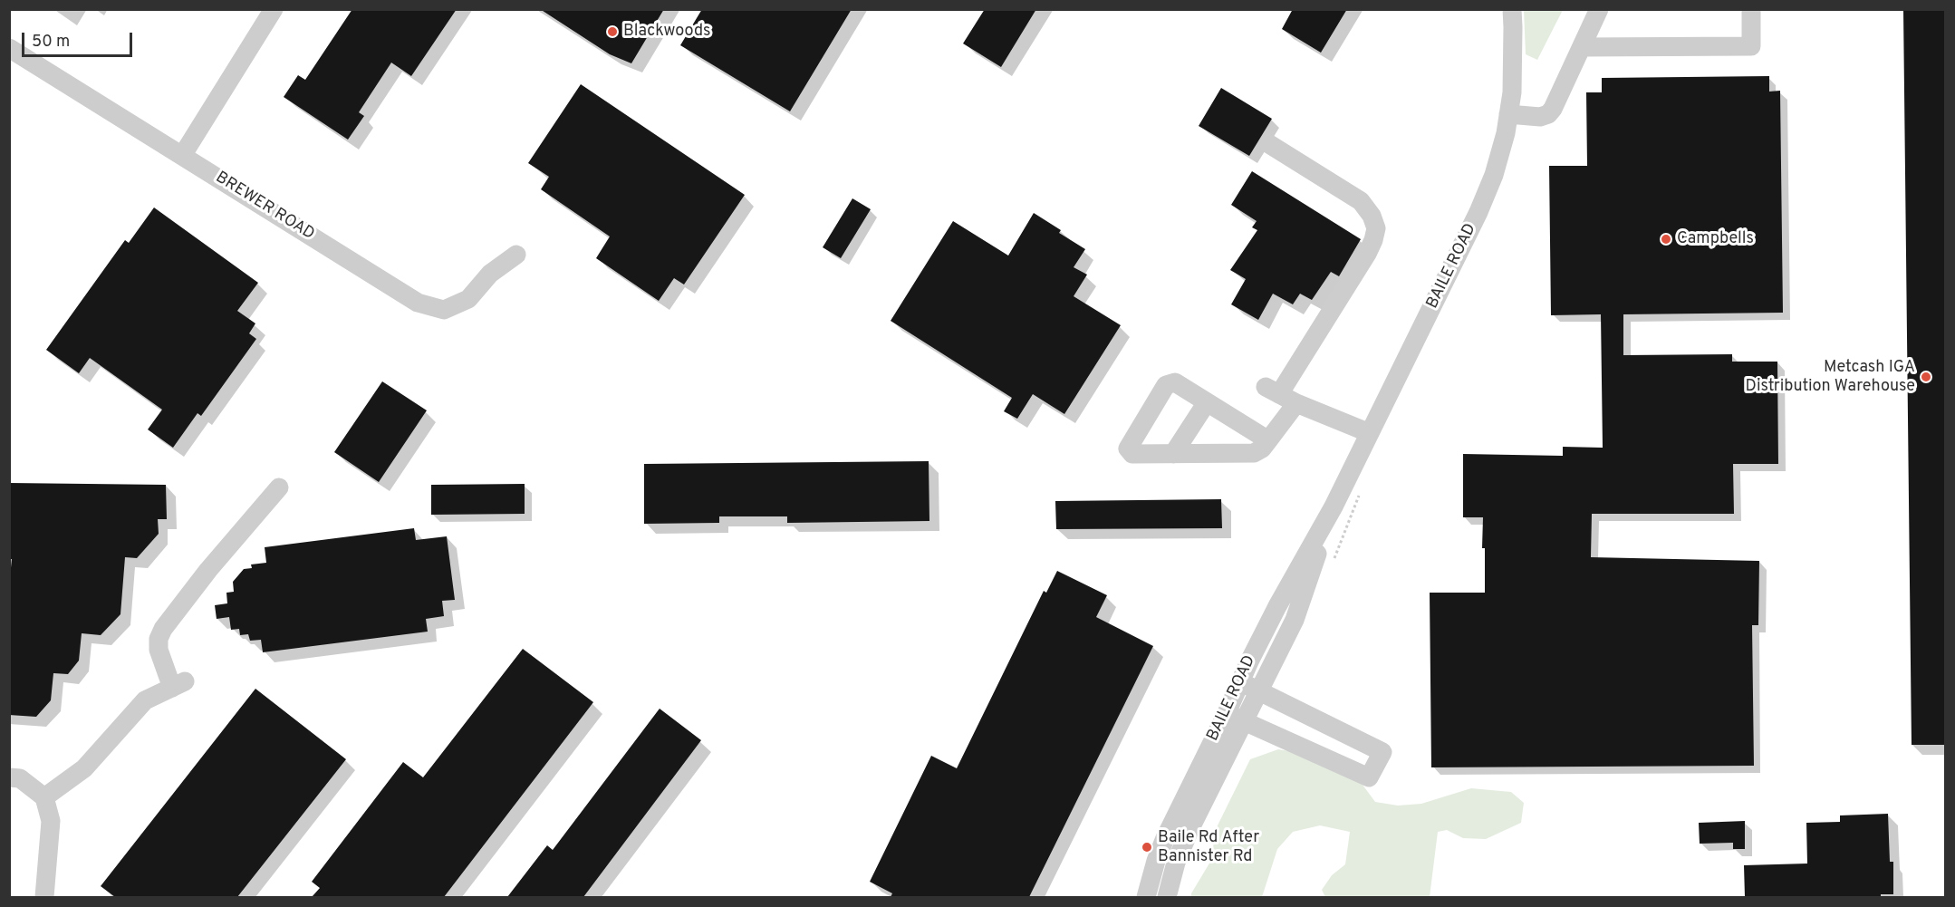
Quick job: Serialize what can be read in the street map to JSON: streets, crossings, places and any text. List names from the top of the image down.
{
  "streets": {
    "street": ["BREWER ROAD", "BAILE ROAD"]
  },
  "places": [
    "Blackwoods",
    "Campbells",
    "Metcash IGA Distribution Warehouse",
    "Baile Rd After Bannister Rd"
  ],
  "scale_bar": "50 m"
}
